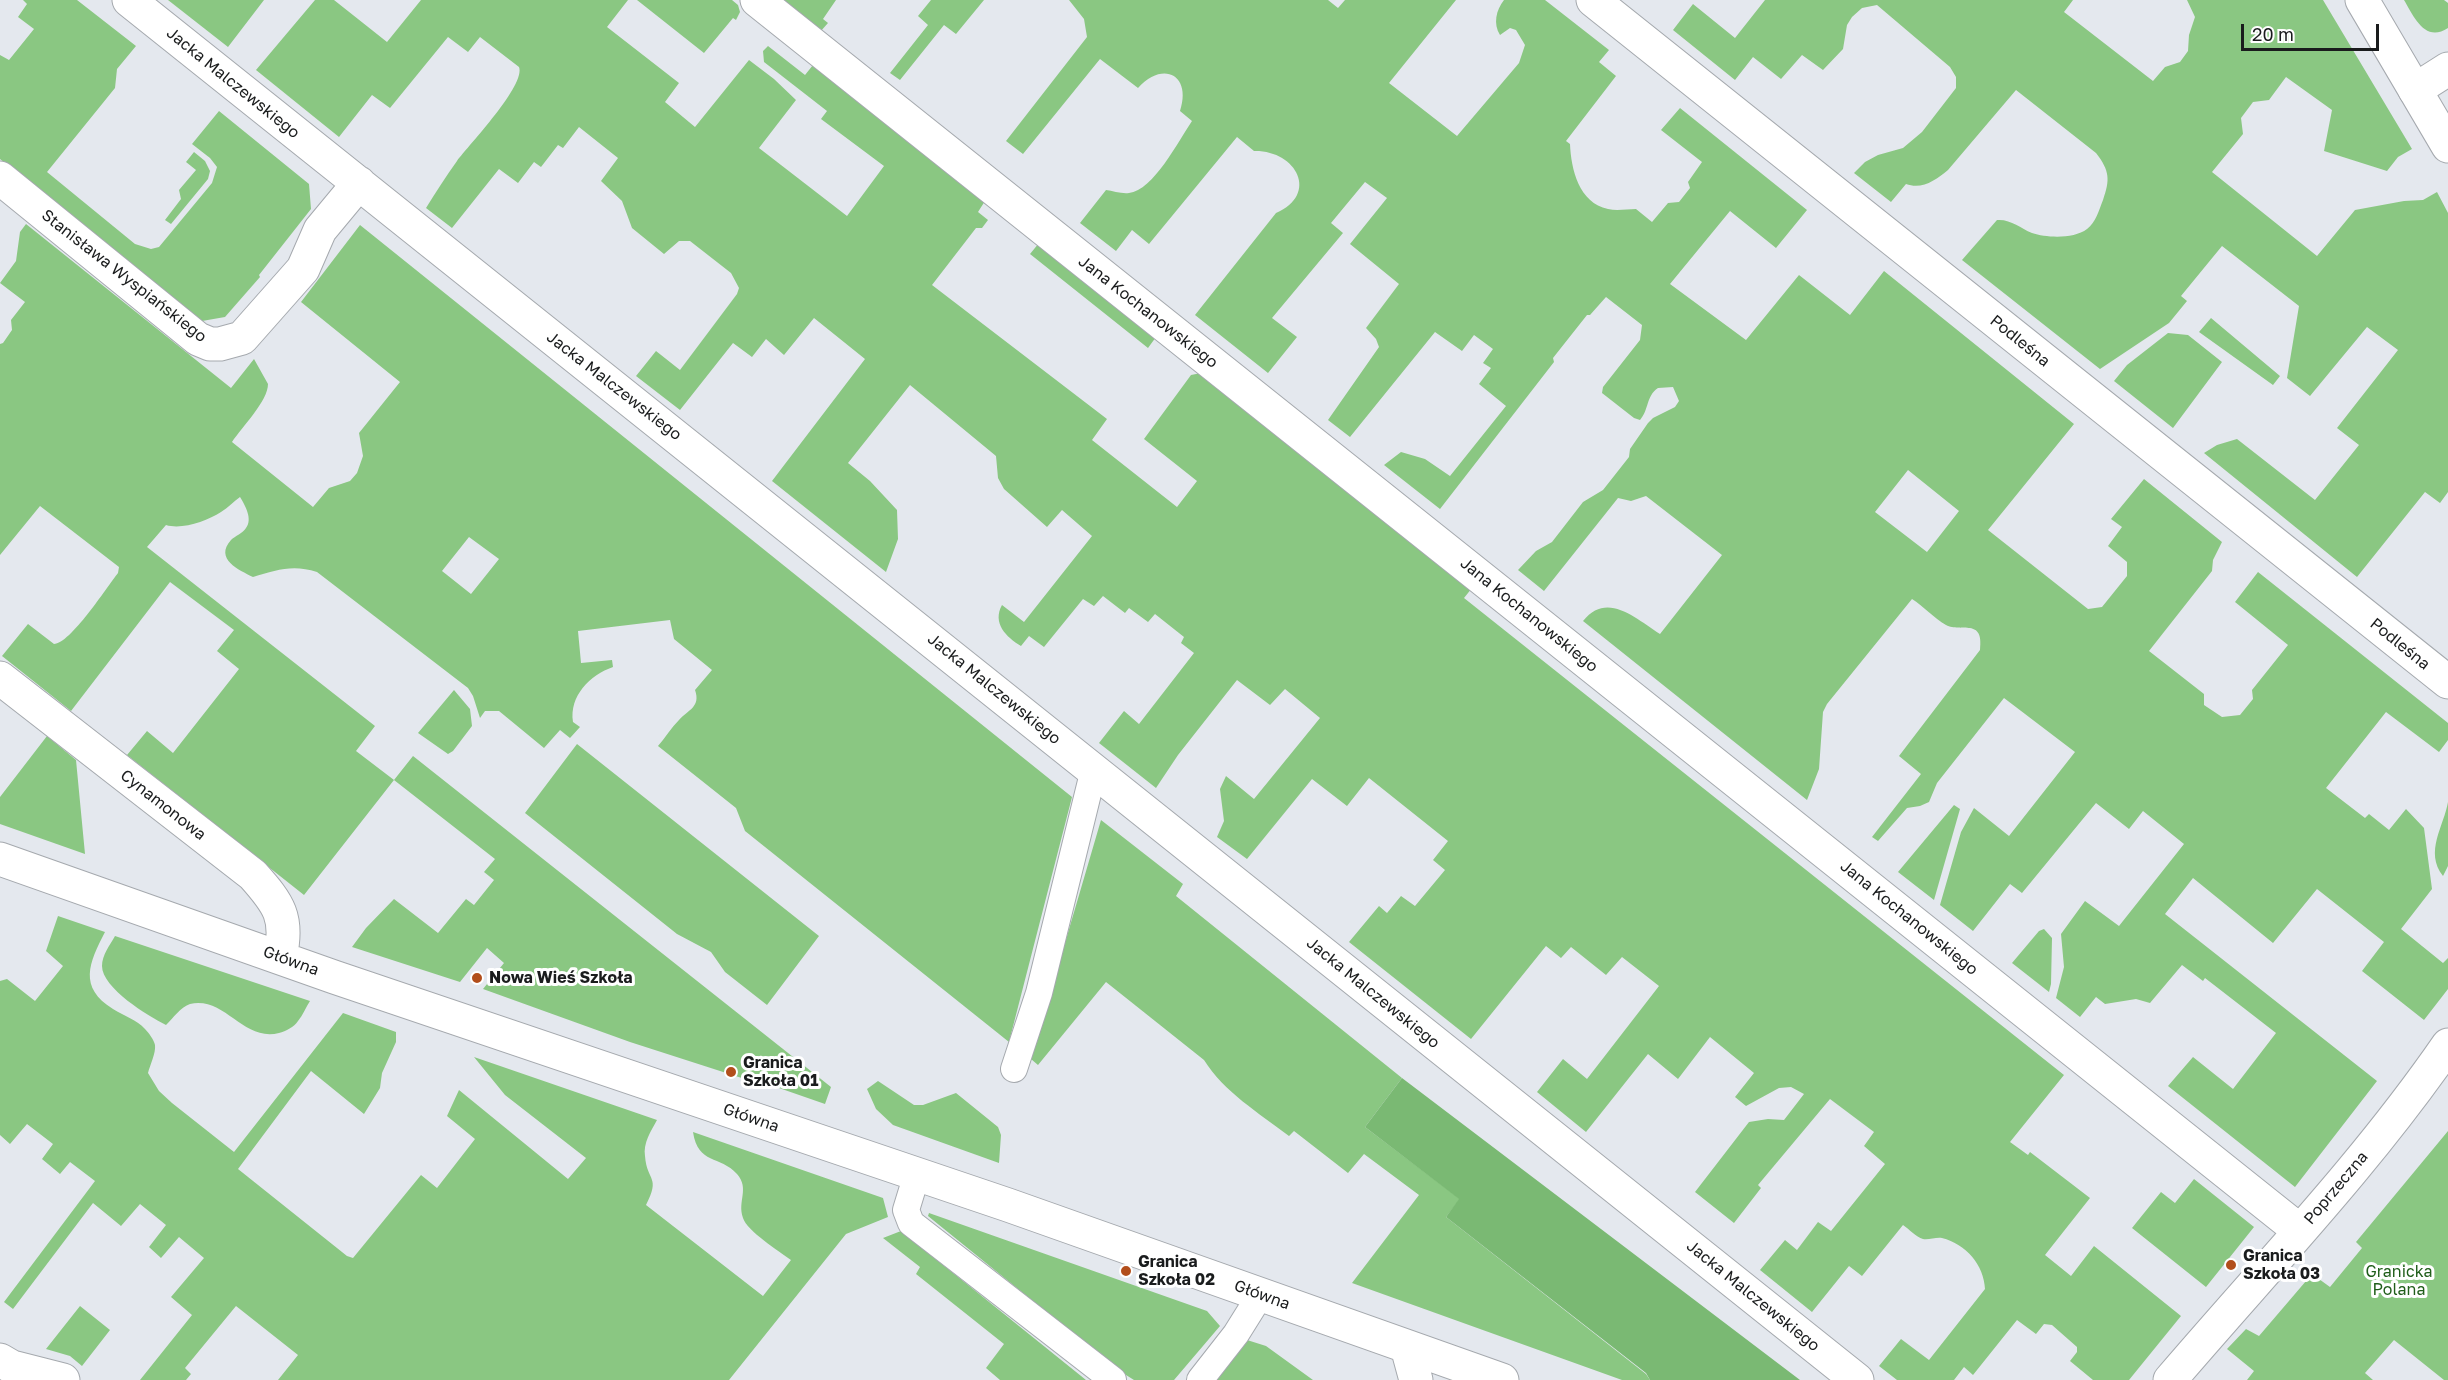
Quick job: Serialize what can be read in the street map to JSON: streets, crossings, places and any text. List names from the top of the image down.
{
  "streets": {
    "street": [
      "Jacka Malczewskiego",
      "Stanisława Wyspiańskiego",
      "Jana Kochanowskiego",
      "Podleśna",
      "Cynamonowa",
      "Główna",
      "Poprzeczna"
    ]
  },
  "crossings": [
    ["Jacka Malczewskiego", "Stanisława Wyspiańskiego"],
    ["Jana Kochanowskiego", "Poprzeczna"],
    ["Cynamonowa", "Główna"]
  ],
  "parks": ["Granicka Polana"],
  "places": [
    "Nowa Wieś Szkoła",
    "Granica Szkoła 01",
    "Granica Szkoła 03",
    "Granica Szkoła 02"
  ],
  "scale_bar": "20 m"
}
